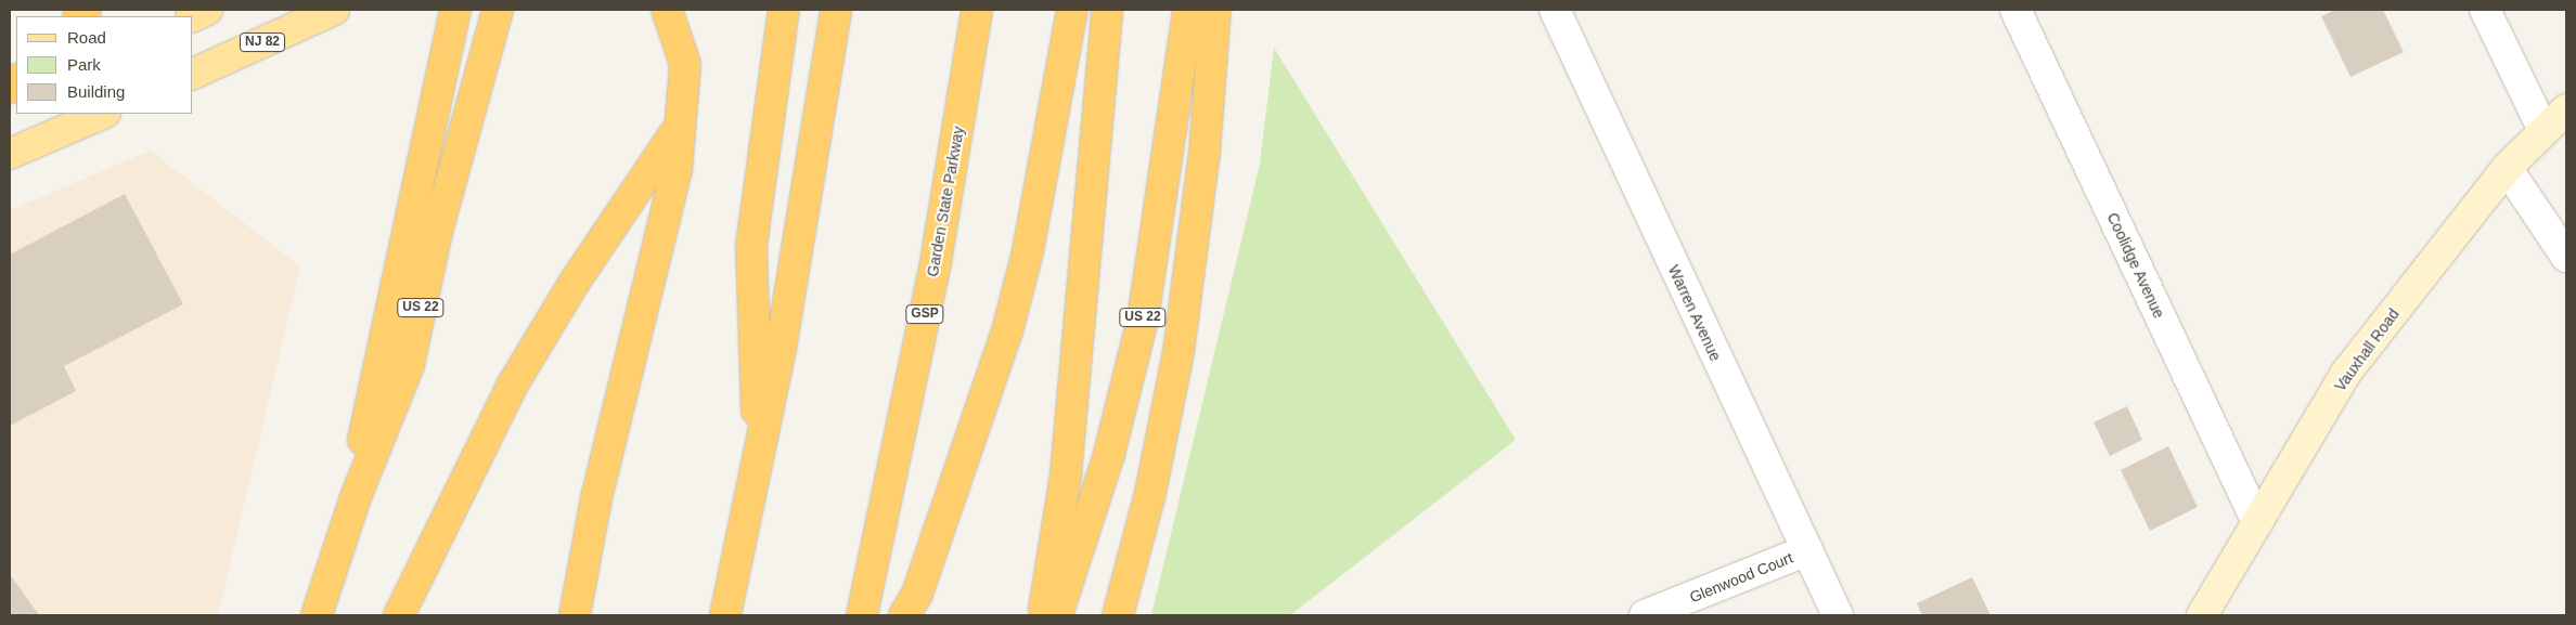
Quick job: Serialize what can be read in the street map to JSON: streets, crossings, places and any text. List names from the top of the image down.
{
  "streets": {
    "highway": ["Garden State Parkway", "US 22", "GSP"],
    "main road": ["NJ 82"],
    "street": [
      "Coolidge Avenue",
      "Warren Avenue",
      "Vauxhall Road",
      "Glenwood Court"
    ]
  },
  "crossings": [
    ["Coolidge Avenue", "Vauxhall Road"],
    ["Warren Avenue", "Glenwood Court"]
  ],
  "legend": ["Road", "Park", "Building"]
}
